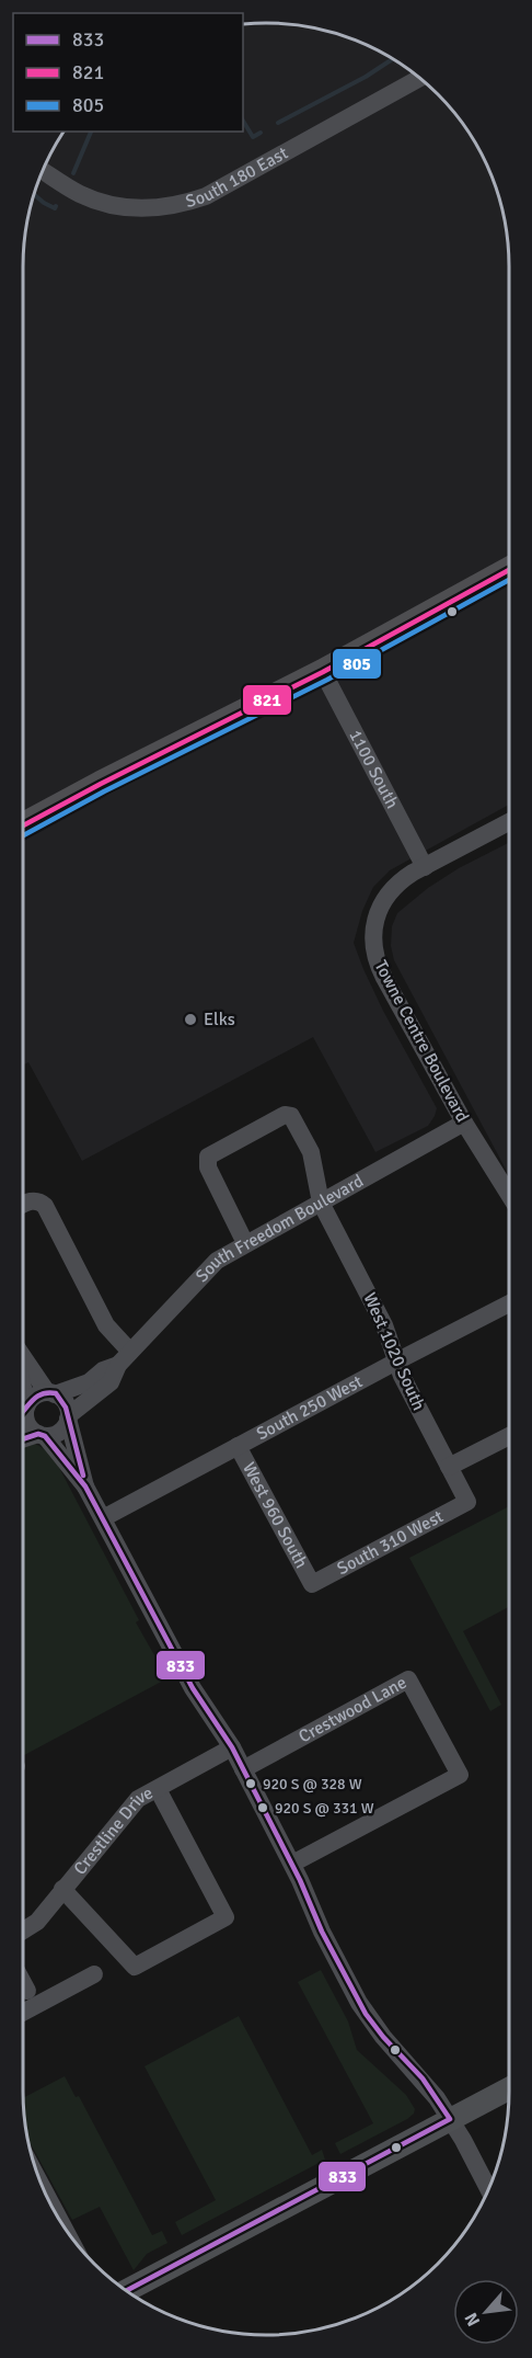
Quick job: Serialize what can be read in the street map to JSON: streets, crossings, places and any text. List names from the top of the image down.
{
  "streets": {
    "street": [
      "South 180 East",
      "1100 South",
      "Towne Centre Boulevard",
      "South Freedom Boulevard",
      "West 1020 South",
      "South 250 West",
      "West 960 South",
      "South 310 West",
      "Crestwood Lane",
      "Crestline Drive"
    ]
  },
  "crossings": [
    ["1100 South", "Towne Centre Boulevard"],
    ["Towne Centre Boulevard", "South Freedom Boulevard"],
    ["South Freedom Boulevard", "West 1020 South"],
    ["West 1020 South", "South 250 West"],
    ["West 1020 South", "South 310 West"],
    ["South 250 West", "West 960 South"],
    ["West 960 South", "South 310 West"]
  ],
  "places": ["Elks", "920 S @ 328 W", "920 S @ 331 W"],
  "lines": ["transit line 821", "transit line 805", "transit line 833"],
  "legend": ["833", "821", "805"],
  "north": "bottom left"
}
